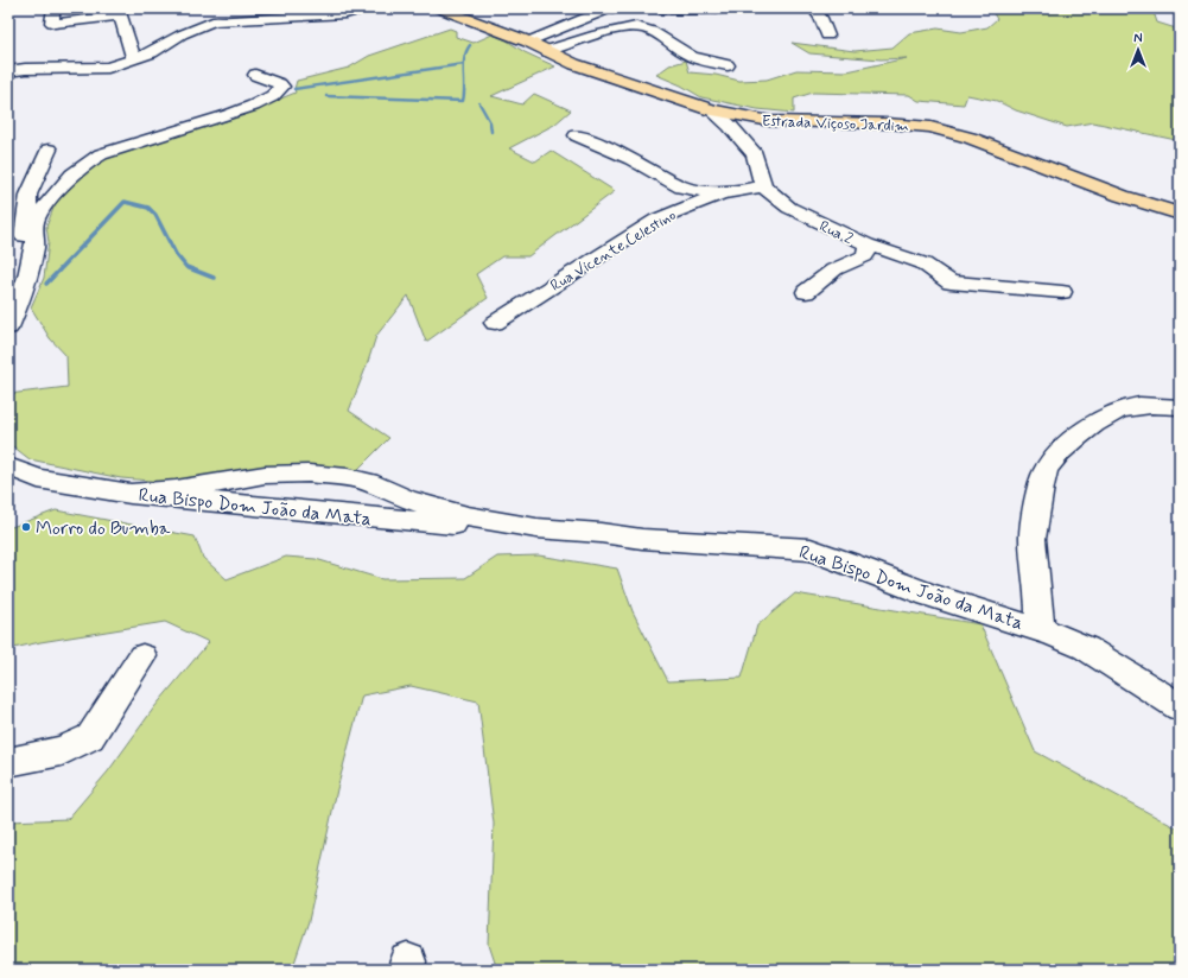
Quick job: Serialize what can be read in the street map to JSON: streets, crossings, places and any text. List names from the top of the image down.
{
  "streets": {
    "main road": ["Estrada Viçoso Jardim"],
    "street": ["Rua 2", "Rua Vicente Celestino", "Rua Bispo Dom João da Mata"]
  },
  "crossings": [
    ["Rua 2", "Rua Vicente Celestino"]
  ],
  "places": ["Morro do Bumba"],
  "north": "top"
}
